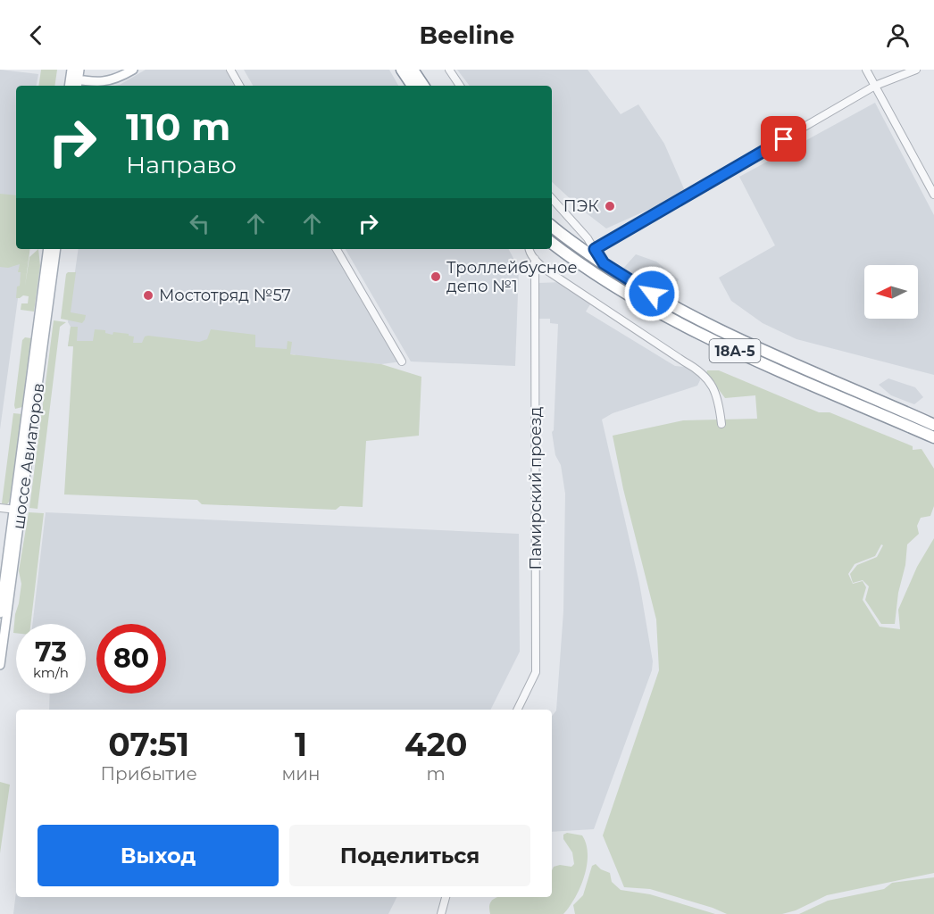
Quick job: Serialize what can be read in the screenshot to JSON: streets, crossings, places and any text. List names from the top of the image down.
{
  "streets": {
    "highway": ["18А-5"],
    "main road": ["шоссе Авиаторов"],
    "street": ["Памирский проезд"]
  },
  "places": ["ПЭК", "Троллейбусное депо №1", "Мостотряд №57"],
  "north": "left",
  "page": {
    "header": "Beeline",
    "turn": ["110 m", "Направо"],
    "speed": "73 km/h",
    "limit": "80",
    "eta": [
      "07:51",
      "Прибытие",
      "1",
      "мин",
      "420",
      "m"
    ],
    "buttons": ["Выход", "Поделиться"]
  }
}
